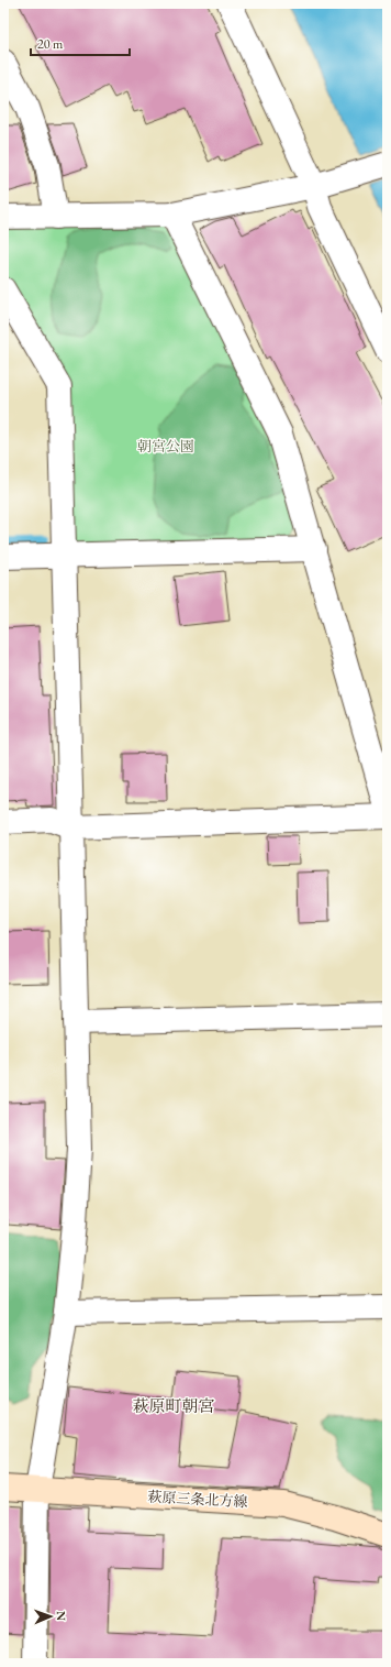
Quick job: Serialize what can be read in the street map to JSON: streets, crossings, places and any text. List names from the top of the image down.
{
  "streets": {
    "main road": ["萩原三条北方線"]
  },
  "districts": ["萩原町朝宮"],
  "parks": ["朝宮公園"],
  "scale_bar": "20 m",
  "north": "right"
}
